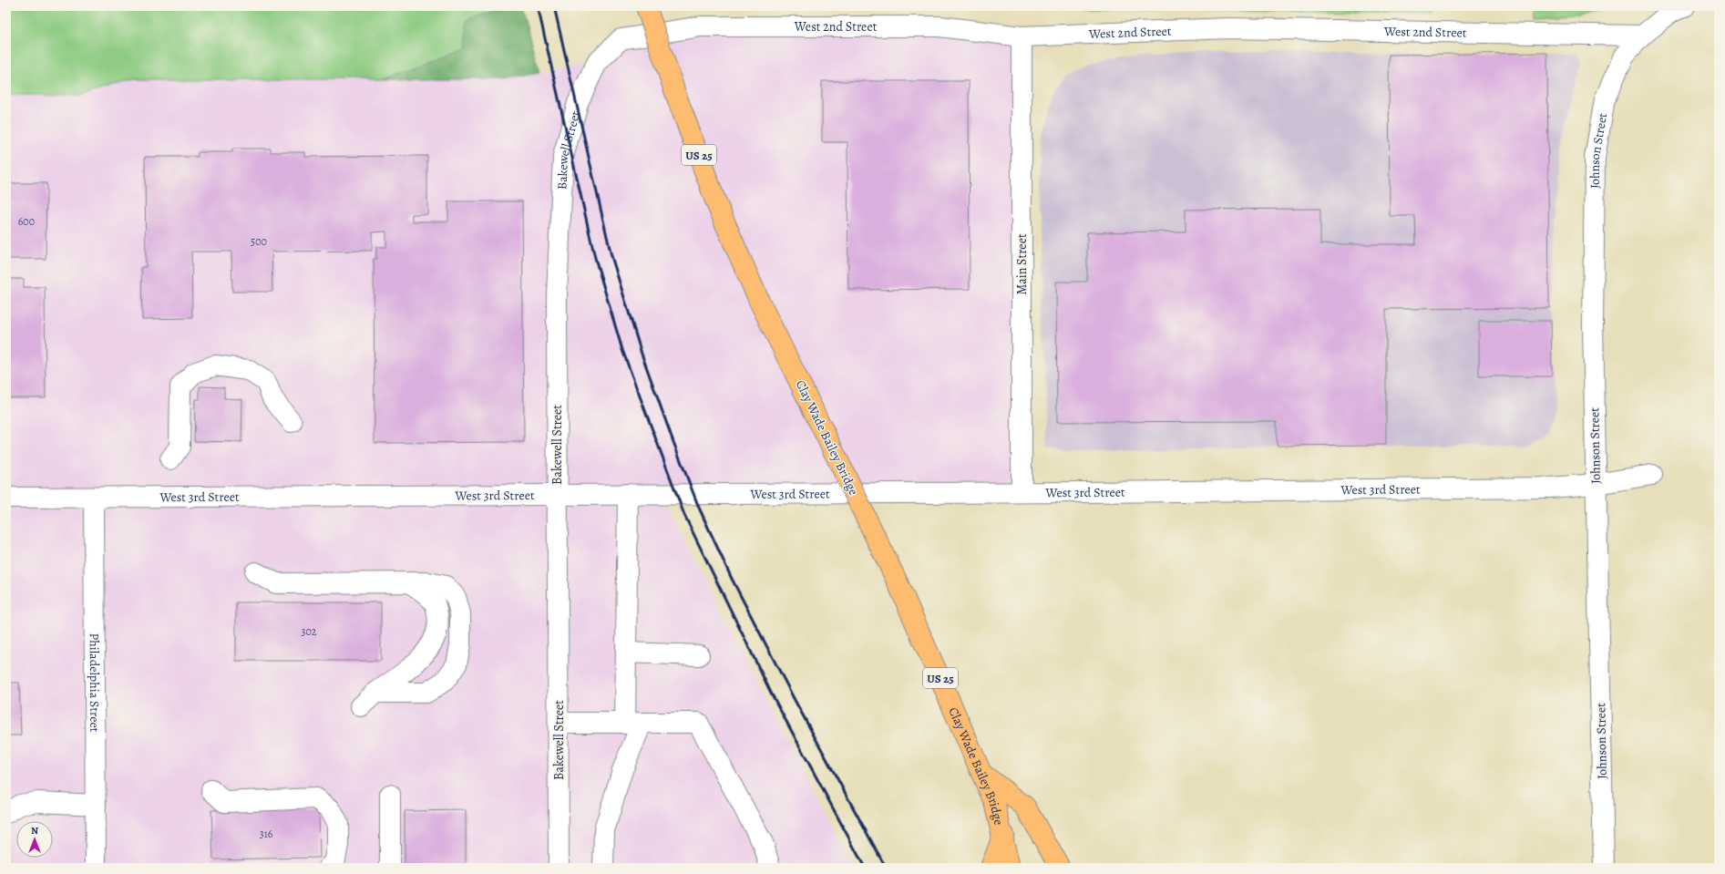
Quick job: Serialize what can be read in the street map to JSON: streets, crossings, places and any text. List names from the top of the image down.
{
  "streets": {
    "main road": ["US 25", "Clay Wade Bailey Bridge"],
    "street": [
      "West 2nd Street",
      "Johnson Street",
      "Bakewell Street",
      "Main Street",
      "West 3rd Street",
      "Philadelphia Street"
    ]
  },
  "crossings": [
    ["West 2nd Street", "Johnson Street"],
    ["West 2nd Street", "Bakewell Street"],
    ["West 2nd Street", "Main Street"],
    ["Johnson Street", "West 3rd Street"],
    ["Bakewell Street", "West 3rd Street"],
    ["Main Street", "West 3rd Street"],
    ["West 3rd Street", "Philadelphia Street"]
  ],
  "house_numbers": [
    "600",
    "500",
    "302",
    "316"
  ],
  "north": "top"
}
